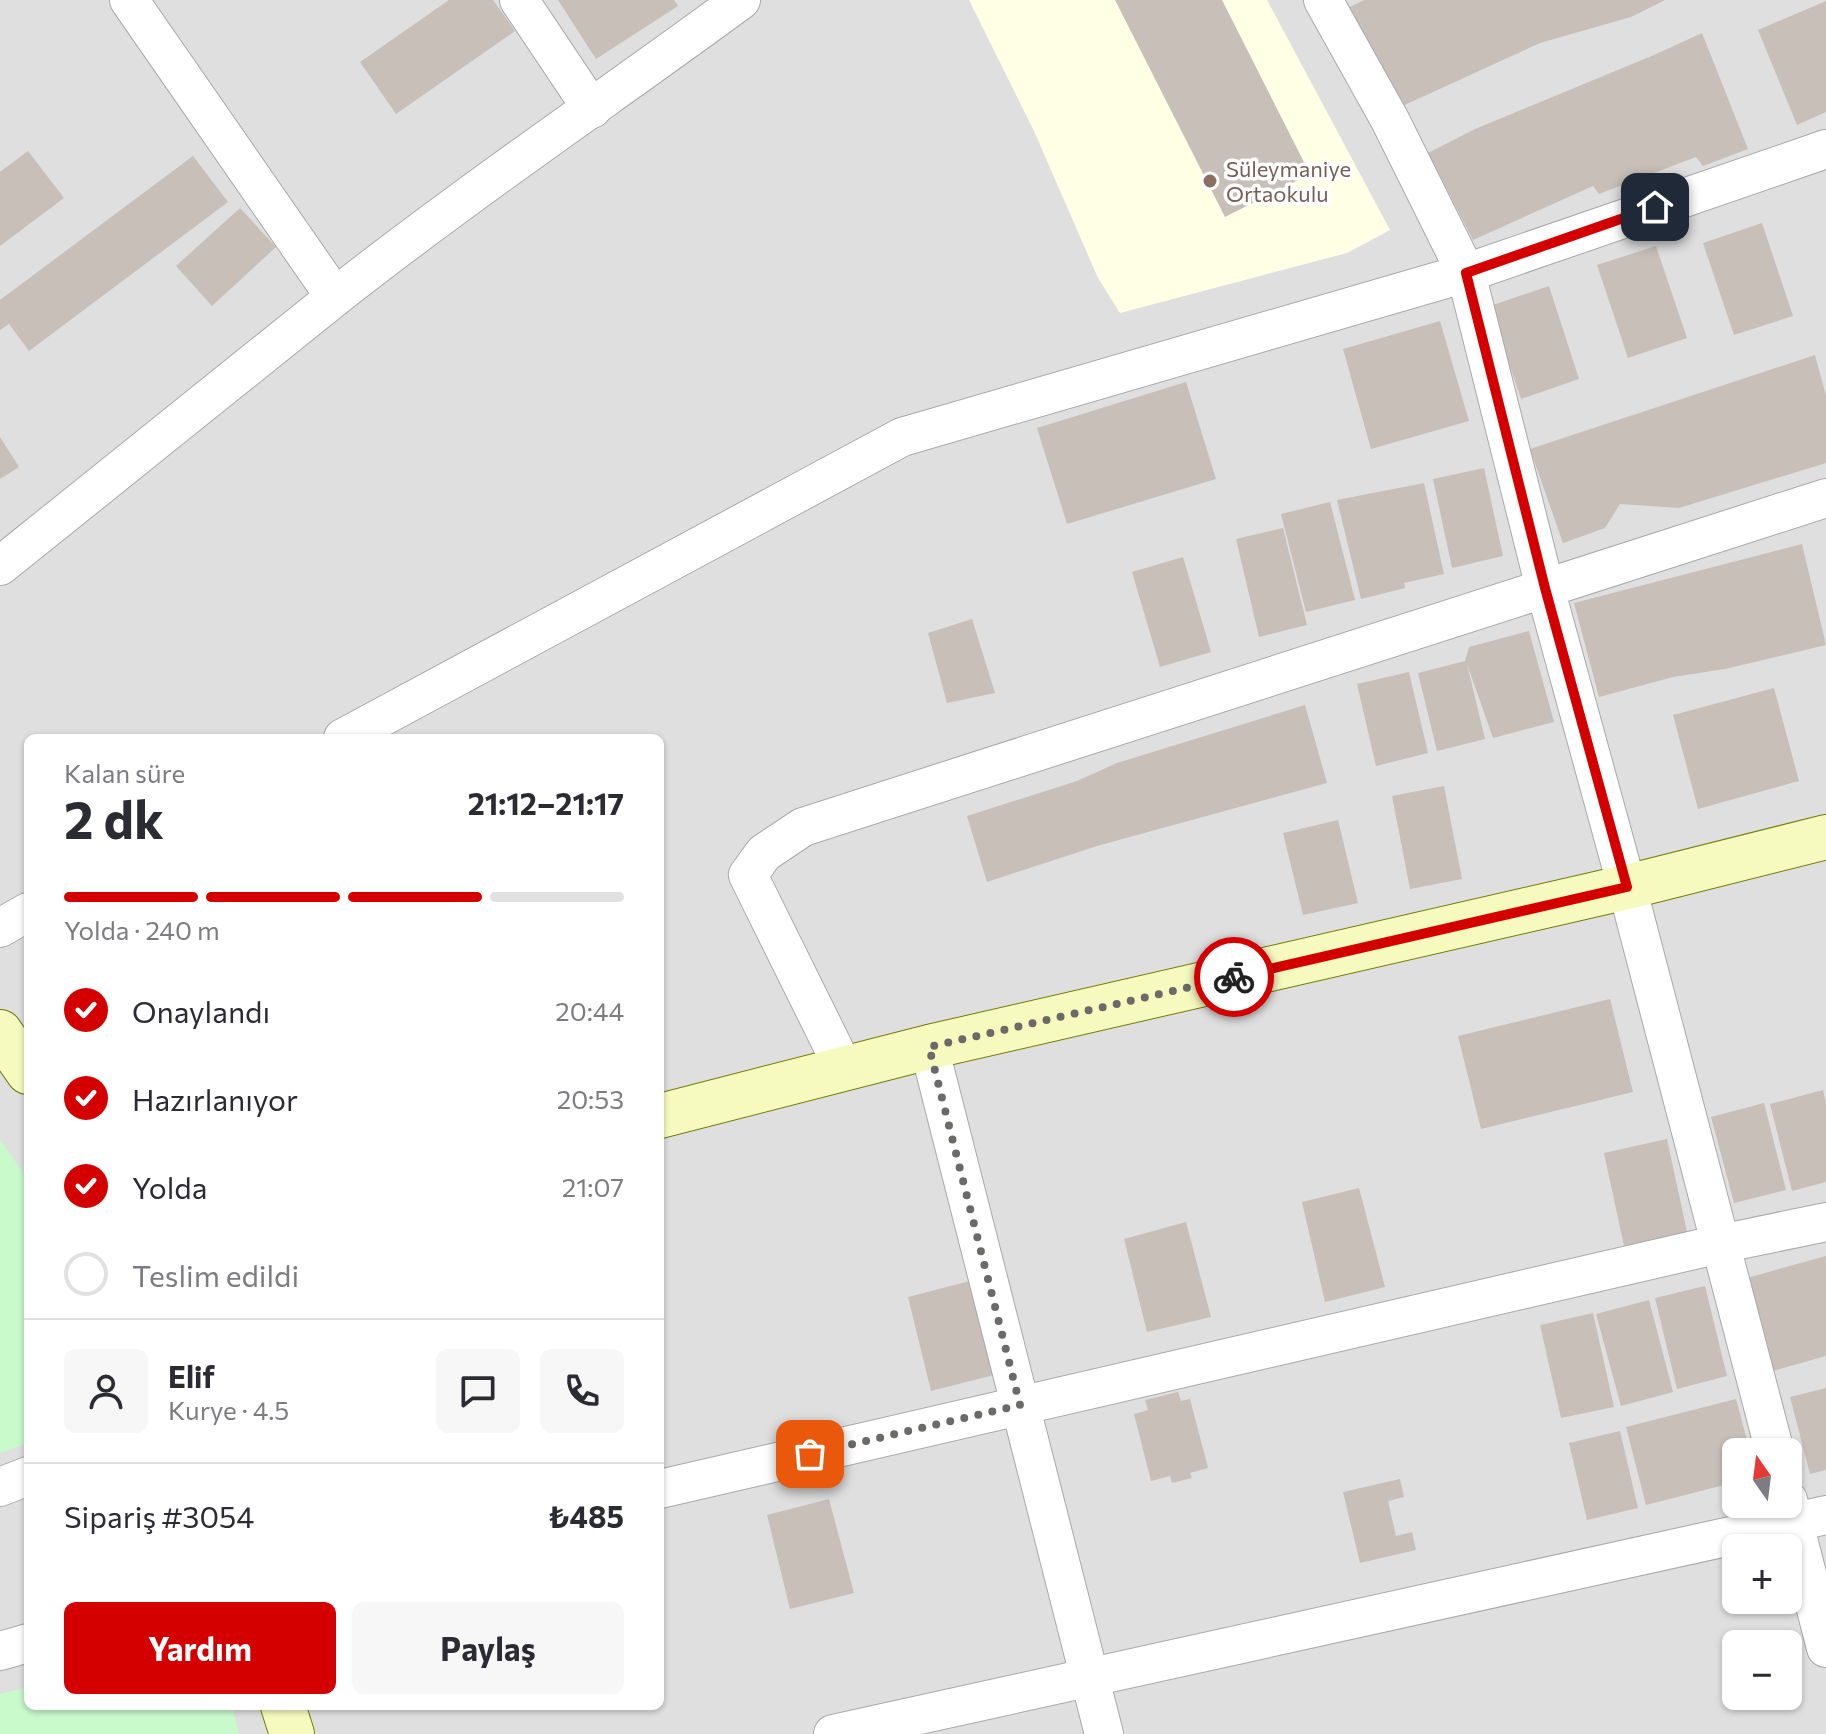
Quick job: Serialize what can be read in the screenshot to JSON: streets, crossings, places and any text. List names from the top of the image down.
{
  "places": ["Süleymaniye Ortaokulu"],
  "north": "top",
  "page": {
    "heading": ["2 dk", "Kalan süre", "21:12–21:17"],
    "panel": [
      "Elif",
      "Kurye · 4.5",
      "Sipariş #3054",
      "₺485"
    ],
    "bar": "Yolda · 240 m",
    "list": [
      ["Onaylandı", "20:44"],
      ["Hazırlanıyor", "20:53"],
      ["Yolda", "21:07"],
      "Teslim edildi"
    ],
    "map_buttons": ["+", "−"],
    "buttons": ["Yardım", "Paylaş"]
  }
}
